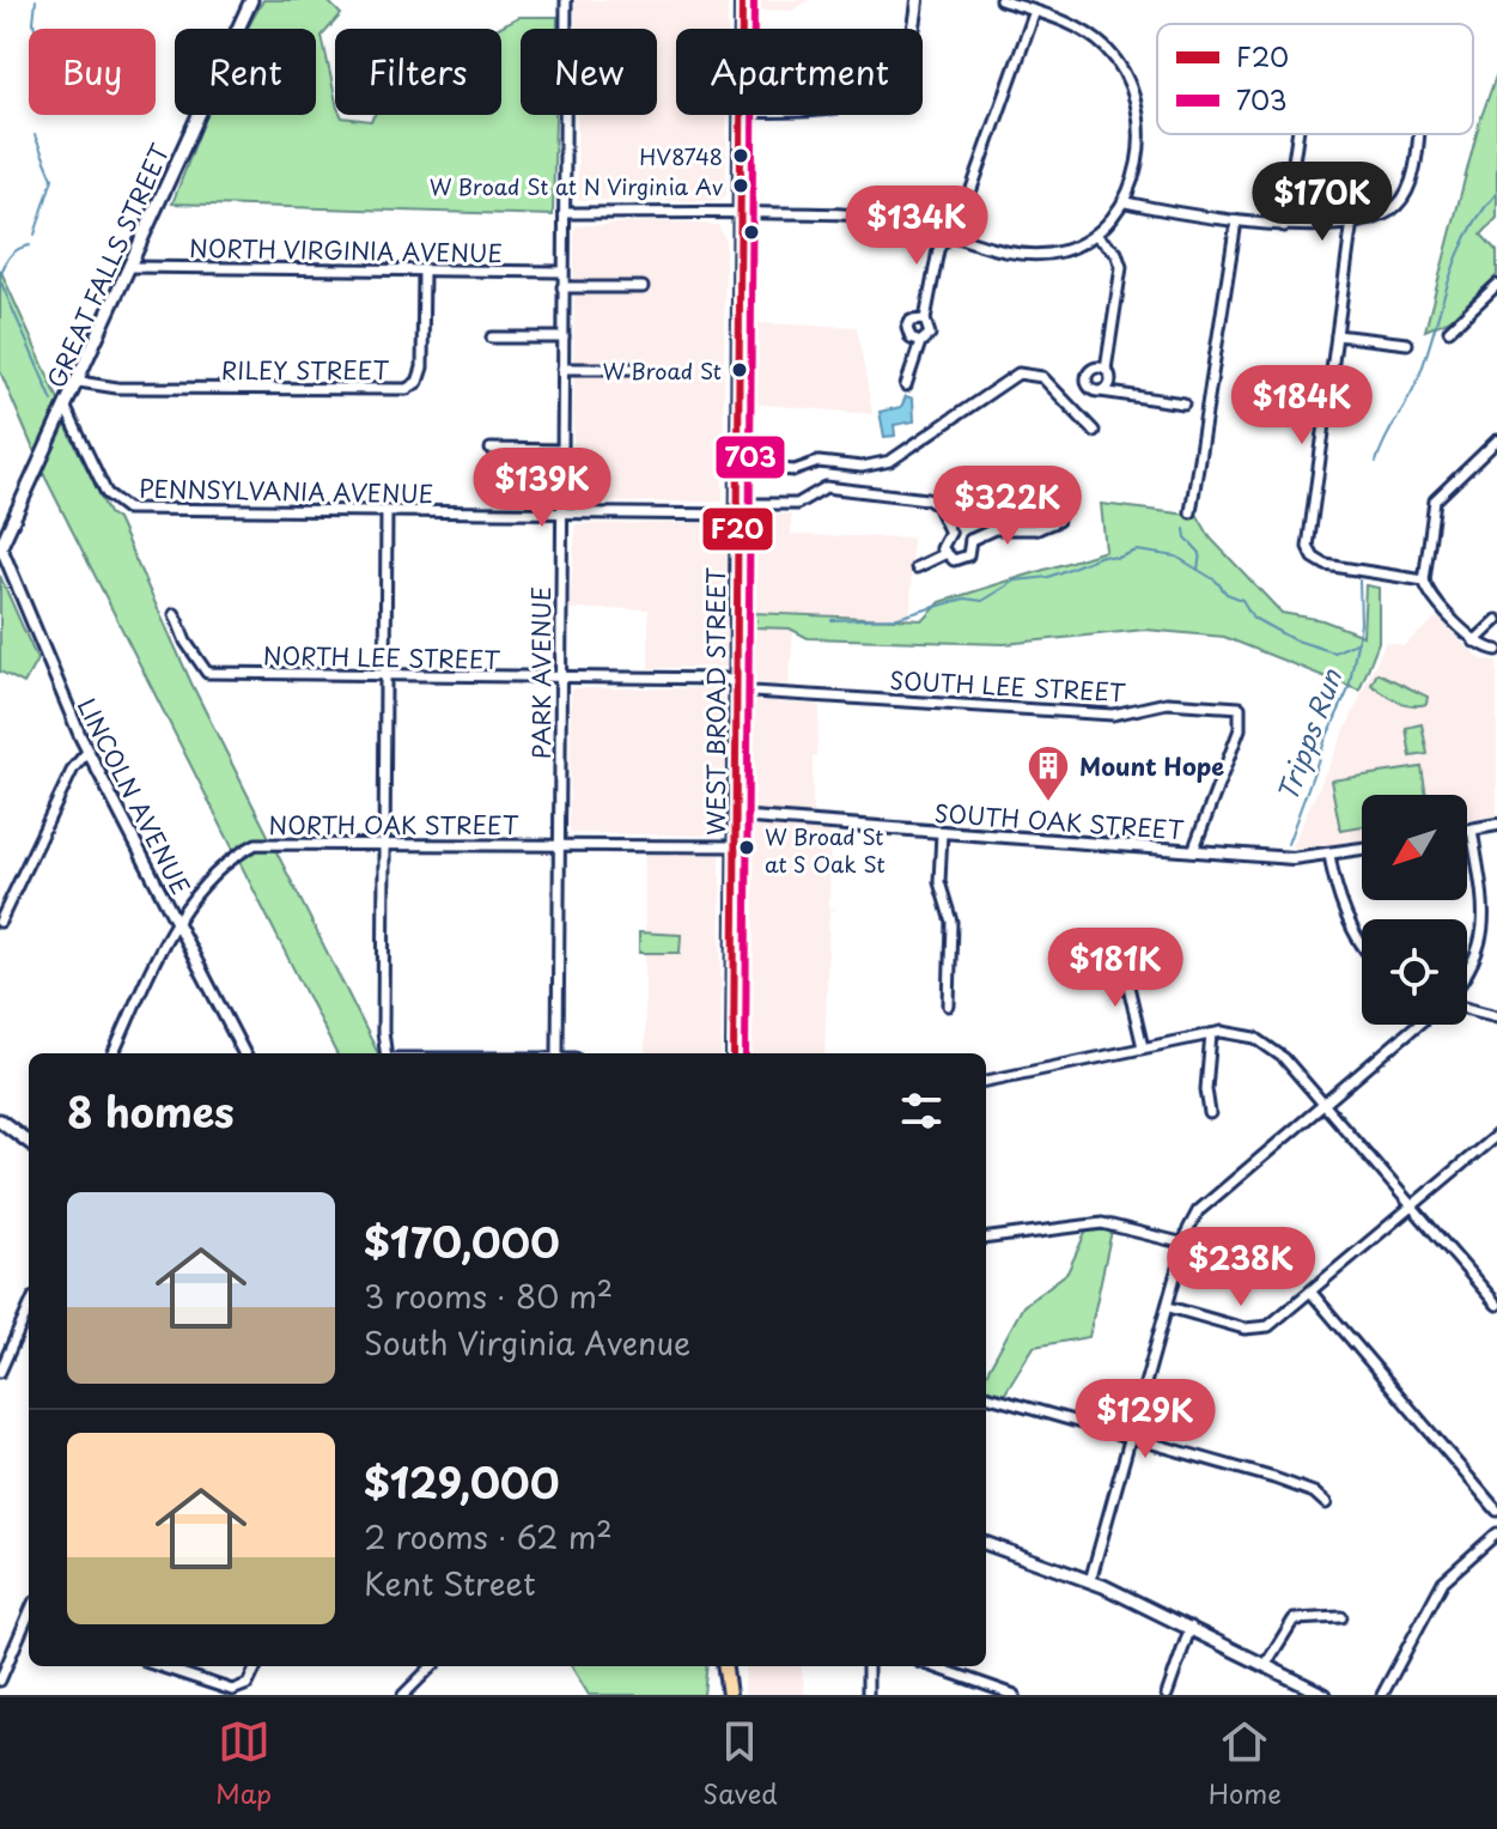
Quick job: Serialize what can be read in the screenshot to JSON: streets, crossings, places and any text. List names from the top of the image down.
{
  "streets": {
    "main road": ["GREAT FALLS STREET", "WEST BROAD STREET"],
    "street": [
      "NORTH VIRGINIA AVENUE",
      "RILEY STREET",
      "PENNSYLVANIA AVENUE",
      "NORTH LEE STREET",
      "PARK AVENUE",
      "SOUTH LEE STREET",
      "LINCOLN AVENUE",
      "SOUTH OAK STREET",
      "NORTH OAK STREET"
    ]
  },
  "crossings": [
    ["NORTH VIRGINIA AVENUE", "GREAT FALLS STREET"],
    ["NORTH VIRGINIA AVENUE", "RILEY STREET"],
    ["NORTH VIRGINIA AVENUE", "PARK AVENUE"],
    ["GREAT FALLS STREET", "RILEY STREET"],
    ["GREAT FALLS STREET", "PENNSYLVANIA AVENUE"],
    ["GREAT FALLS STREET", "LINCOLN AVENUE"],
    ["PENNSYLVANIA AVENUE", "PARK AVENUE"],
    ["PENNSYLVANIA AVENUE", "WEST BROAD STREET"],
    ["NORTH LEE STREET", "PARK AVENUE"],
    ["NORTH LEE STREET", "SOUTH LEE STREET"],
    ["NORTH LEE STREET", "WEST BROAD STREET"],
    ["PARK AVENUE", "NORTH OAK STREET"],
    ["SOUTH LEE STREET", "WEST BROAD STREET"],
    ["SOUTH LEE STREET", "SOUTH OAK STREET"],
    ["WEST BROAD STREET", "SOUTH OAK STREET"],
    ["WEST BROAD STREET", "NORTH OAK STREET"],
    ["LINCOLN AVENUE", "NORTH OAK STREET"]
  ],
  "water": ["Tripps Run"],
  "places": {
    "other": [
      "HV8748",
      "W Broad St at N Virginia Av",
      "W Broad St",
      "W Broad St at S Oak St"
    ],
    "building": ["Mount Hope"]
  },
  "lines": ["transit line F20", "transit line 703"],
  "legend": ["F20", "703"],
  "north": "bottom left",
  "page": {
    "chip": [
      "Buy",
      "Rent",
      "Filters",
      "New",
      "Apartment"
    ],
    "price": [
      "$170K",
      "$134K",
      "$184K",
      "$139K",
      "$322K",
      "$181K",
      "$238K",
      "$129K"
    ],
    "heading": "8 homes",
    "list": [
      {
        "name": "$170,000",
        "note": "3 rooms · 80 m² · South Virginia Avenue"
      },
      {
        "name": "$129,000",
        "note": "2 rooms · 62 m² · Kent Street"
      }
    ],
    "tabs": ["Map", "Saved", "Home"]
  }
}
